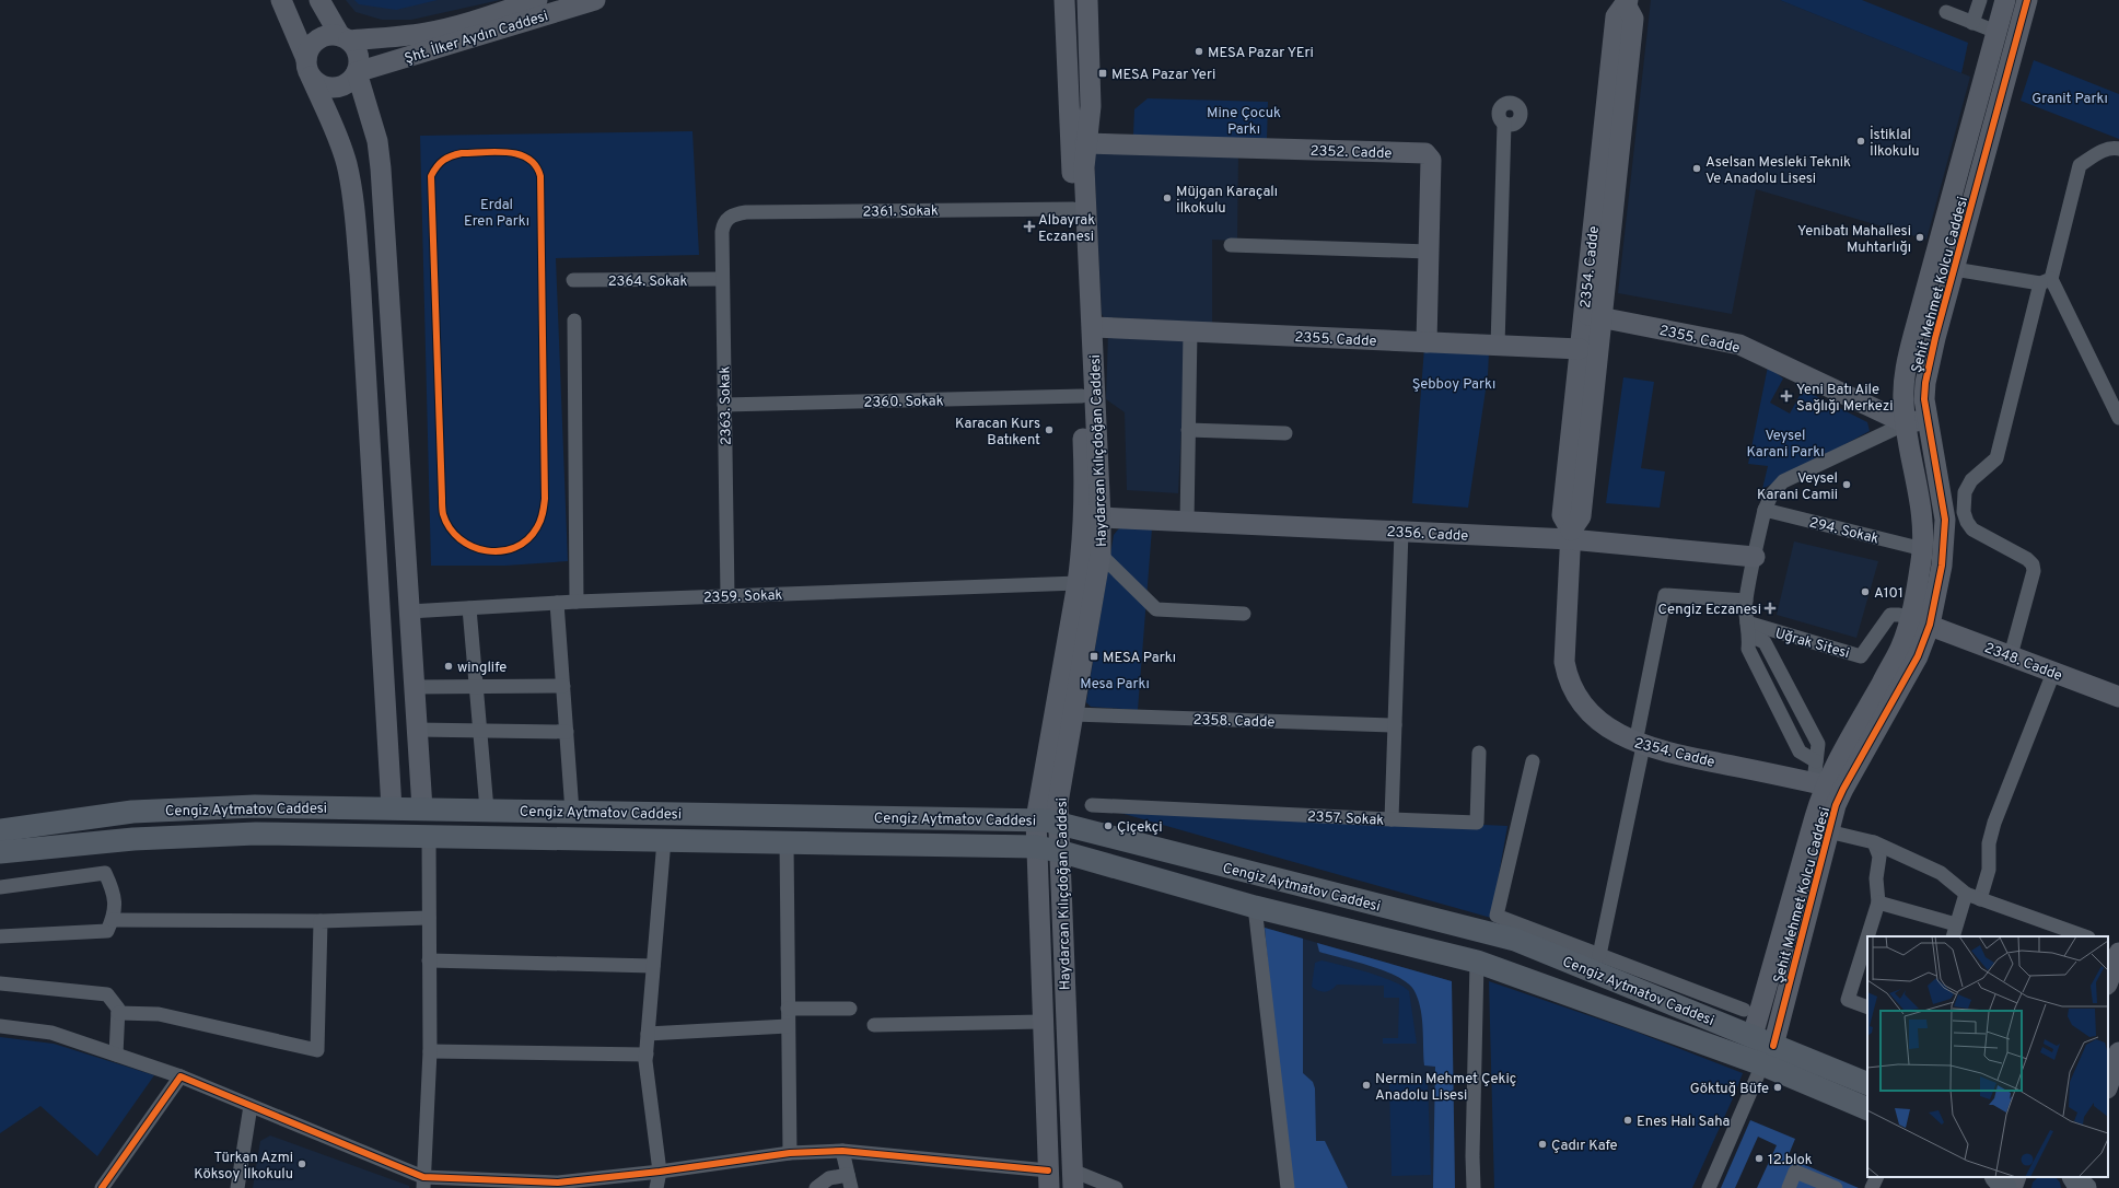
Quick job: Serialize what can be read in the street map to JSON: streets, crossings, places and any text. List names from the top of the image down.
{
  "streets": {
    "main road": ["Cengiz Aytmatov Caddesi"],
    "street": [
      "Şht. İlker Aydın Caddesi",
      "2352. Cadde",
      "2361. Sokak",
      "2354. Cadde",
      "2364. Sokak",
      "Şehit Mehmet Kolcu Caddesi",
      "2355. Cadde",
      "2360. Sokak",
      "2363. Sokak",
      "Haydarcan Kılıçdoğan Caddesi",
      "294. Sokak",
      "2356. Cadde",
      "2359. Sokak",
      "Uğrak Sitesi",
      "2348. Cadde",
      "2358. Cadde",
      "2357. Sokak"
    ]
  },
  "crossings": [
    ["2352. Cadde", "2355. Cadde"],
    ["2352. Cadde", "Haydarcan Kılıçdoğan Caddesi"],
    ["2361. Sokak", "2363. Sokak"],
    ["2361. Sokak", "Haydarcan Kılıçdoğan Caddesi"],
    ["2354. Cadde", "Şehit Mehmet Kolcu Caddesi"],
    ["2354. Cadde", "2355. Cadde"],
    ["2354. Cadde", "2356. Cadde"],
    ["2364. Sokak", "2363. Sokak"],
    ["Şehit Mehmet Kolcu Caddesi", "2355. Cadde"],
    ["Şehit Mehmet Kolcu Caddesi", "294. Sokak"],
    ["Şehit Mehmet Kolcu Caddesi", "Uğrak Sitesi"],
    ["Şehit Mehmet Kolcu Caddesi", "2348. Cadde"],
    ["Şehit Mehmet Kolcu Caddesi", "Cengiz Aytmatov Caddesi"],
    ["2355. Cadde", "Haydarcan Kılıçdoğan Caddesi"],
    ["2360. Sokak", "2363. Sokak"],
    ["2360. Sokak", "Haydarcan Kılıçdoğan Caddesi"],
    ["2363. Sokak", "2359. Sokak"],
    ["Haydarcan Kılıçdoğan Caddesi", "2356. Cadde"],
    ["Haydarcan Kılıçdoğan Caddesi", "2359. Sokak"],
    ["Haydarcan Kılıçdoğan Caddesi", "2358. Cadde"],
    ["Haydarcan Kılıçdoğan Caddesi", "Cengiz Aytmatov Caddesi"],
    ["2356. Cadde", "2357. Sokak"],
    ["Uğrak Sitesi", "2348. Cadde"],
    ["2358. Cadde", "2357. Sokak"]
  ],
  "parks": [
    "Granit Parkı",
    "Mine Çocuk Parkı",
    "Erdal Eren Parkı",
    "Şebboy Parkı",
    "Veysel Karani Parkı",
    "Mesa Parkı"
  ],
  "places": {
    "other": [
      "MESA Pazar YEri",
      "İstiklal İlkokulu",
      "Aselsan Mesleki Teknik Ve Anadolu Lisesi",
      "Müjgan Karaçalı İlkokulu",
      "Yenibatı Mahallesi Muhtarlığı",
      "Karacan Kurs Batıkent",
      "Veysel Karani Camii",
      "A101",
      "winglife",
      "Çiçekçi",
      "Nermin Mehmet Çekiç Anadolu Lisesi",
      "Göktuğ Büfe",
      "Enes Halı Saha",
      "Çadır Kafe",
      "12.blok",
      "Türkan Azmi Köksoy İlkokulu"
    ],
    "transit": ["MESA Pazar Yeri", "MESA Parkı"],
    "health": ["Albayrak Eczanesi", "Yeni Batı Aile Sağlığı Merkezi", "Cengiz Eczanesi"]
  }
}
